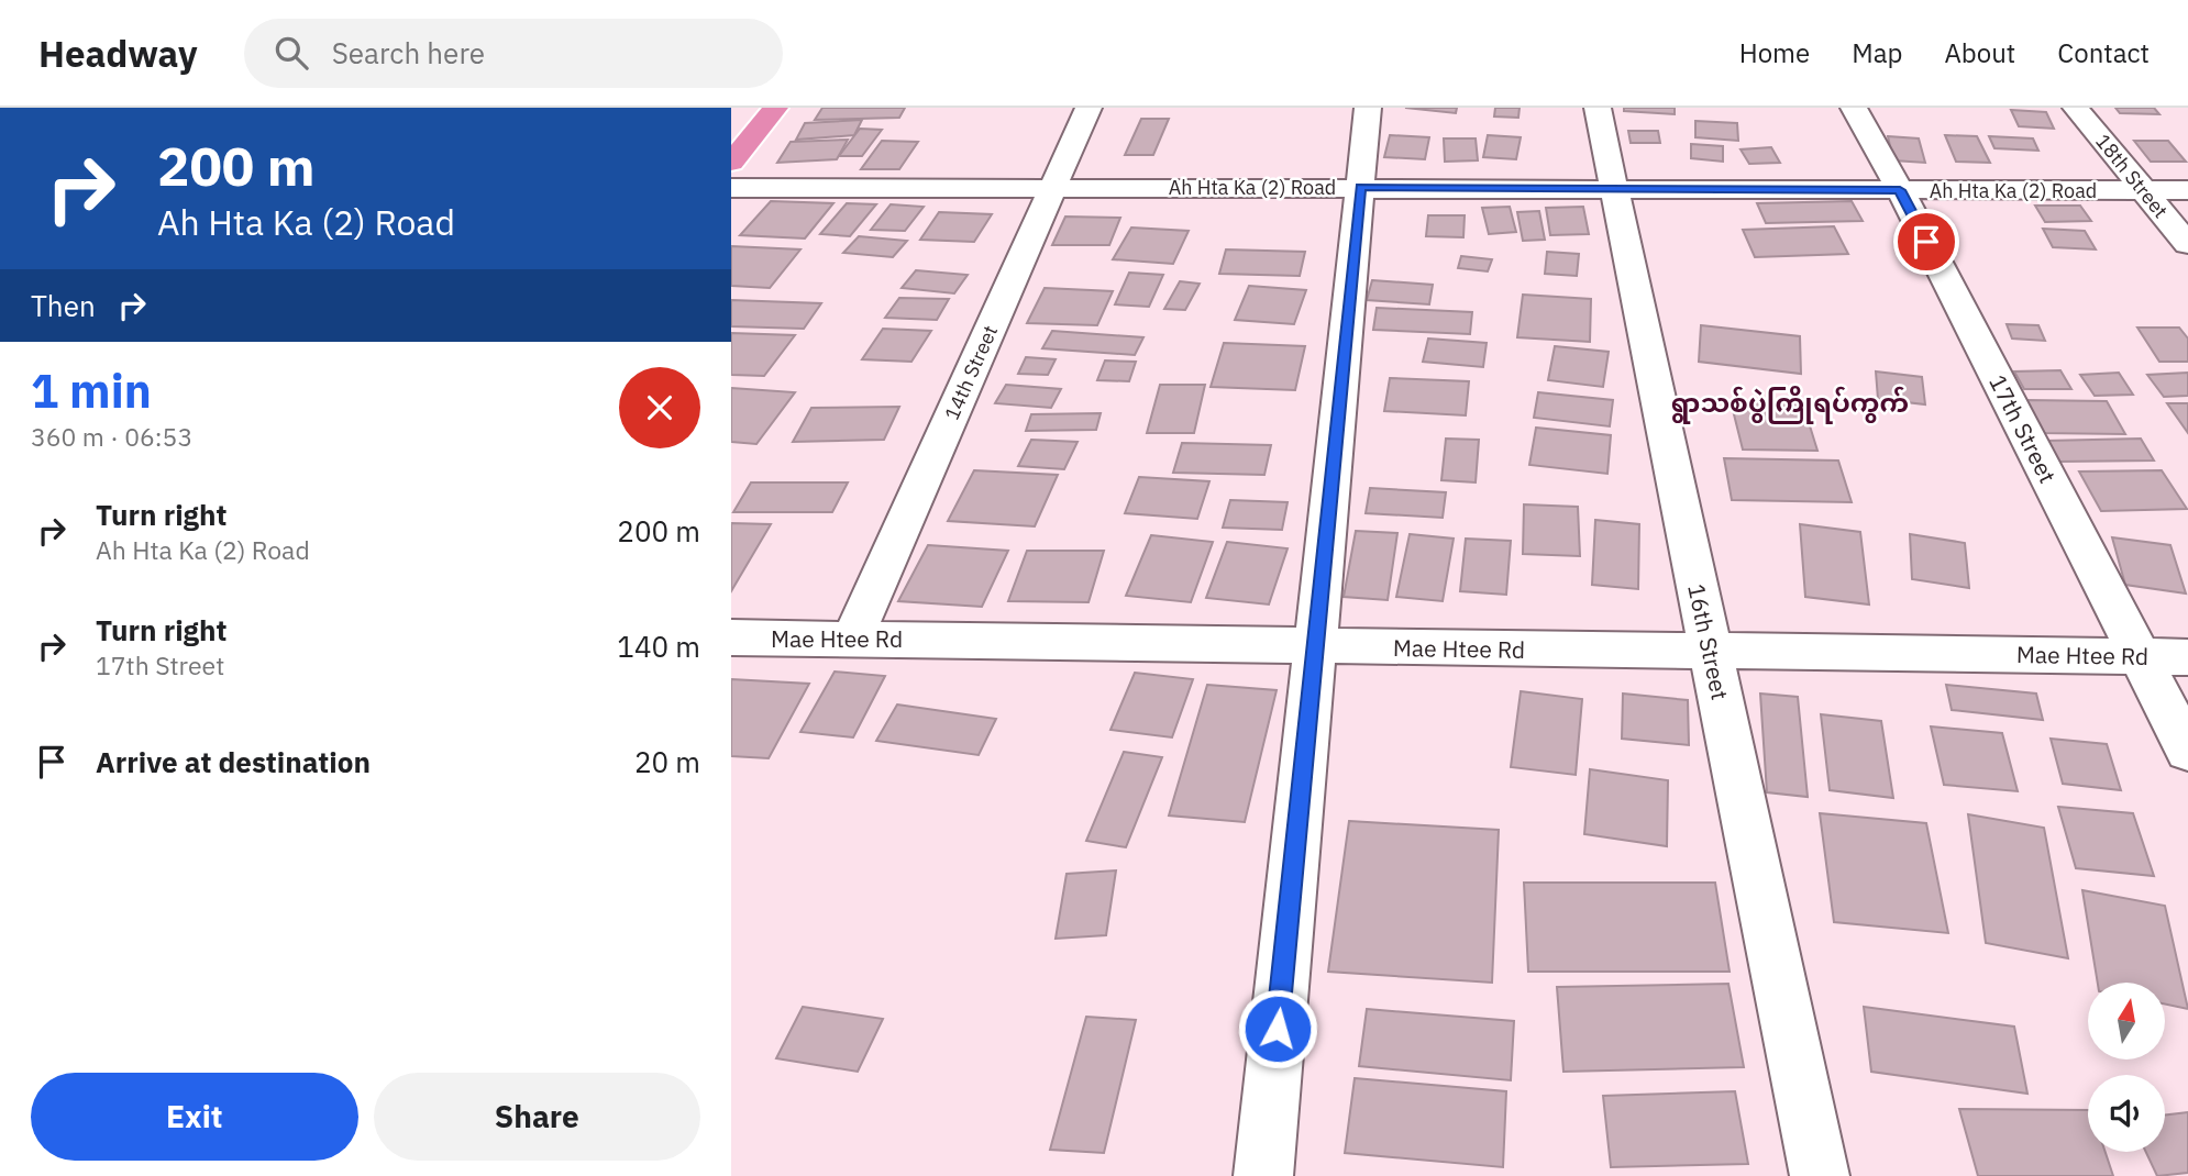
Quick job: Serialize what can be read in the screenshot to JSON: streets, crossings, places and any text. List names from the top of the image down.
{
  "streets": {
    "street": [
      "18th Street",
      "Ah Hta Ka (2) Road",
      "14th Street",
      "17th Street",
      "Mae Htee Rd",
      "16th Street"
    ]
  },
  "crossings": [
    ["18th Street", "Ah Hta Ka (2) Road"],
    ["Ah Hta Ka (2) Road", "14th Street"],
    ["Ah Hta Ka (2) Road", "17th Street"],
    ["Ah Hta Ka (2) Road", "16th Street"],
    ["14th Street", "Mae Htee Rd"],
    ["17th Street", "Mae Htee Rd"],
    ["Mae Htee Rd", "16th Street"]
  ],
  "districts": ["ရွာသစ်ပွဲကြိုရပ်ကွက်"],
  "north": "top",
  "page": {
    "header": "Headway",
    "search": "Search here",
    "nav": [
      "Home",
      "Map",
      "About",
      "Contact"
    ],
    "turn": ["200 m", "Ah Hta Ka (2) Road"],
    "then": "Then",
    "heading": ["1 min", "360 m · 06:53"],
    "list": [
      {
        "name": "Turn right",
        "note": "Ah Hta Ka (2) Road",
        "value": "200 m"
      },
      {
        "name": "Turn right",
        "note": "17th Street",
        "value": "140 m"
      },
      {
        "name": "Arrive at destination",
        "value": "20 m"
      }
    ],
    "buttons": ["Exit", "Share"]
  }
}
